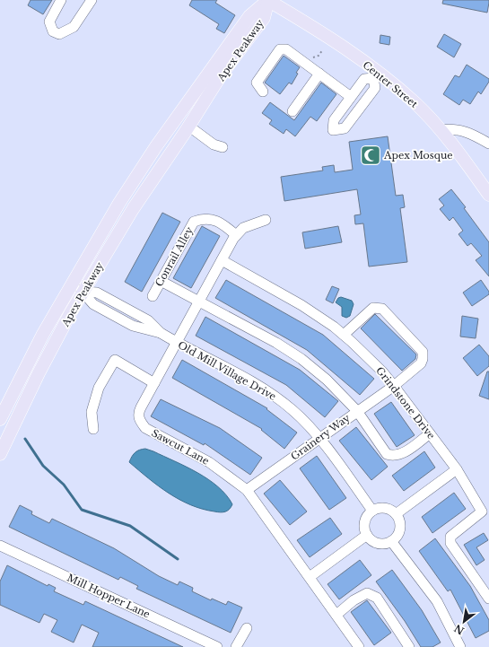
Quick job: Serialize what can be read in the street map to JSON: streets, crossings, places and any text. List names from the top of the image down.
{
  "streets": {
    "main road": ["Apex Peakway", "Center Street"],
    "street": [
      "Conrail Alley",
      "Old Mill Village Drive",
      "Grindstone Drive",
      "Grainery Way",
      "Sawcut Lane",
      "Mill Hopper Lane"
    ]
  },
  "crossings": [
    ["Apex Peakway", "Center Street"],
    ["Apex Peakway", "Old Mill Village Drive"],
    ["Conrail Alley", "Sawcut Lane"],
    ["Old Mill Village Drive", "Grainery Way"],
    ["Old Mill Village Drive", "Sawcut Lane"],
    ["Grindstone Drive", "Grainery Way"],
    ["Grindstone Drive", "Sawcut Lane"],
    ["Grainery Way", "Sawcut Lane"]
  ],
  "places": {
    "mosque": ["Apex Mosque"]
  },
  "north": "bottom left"
}
